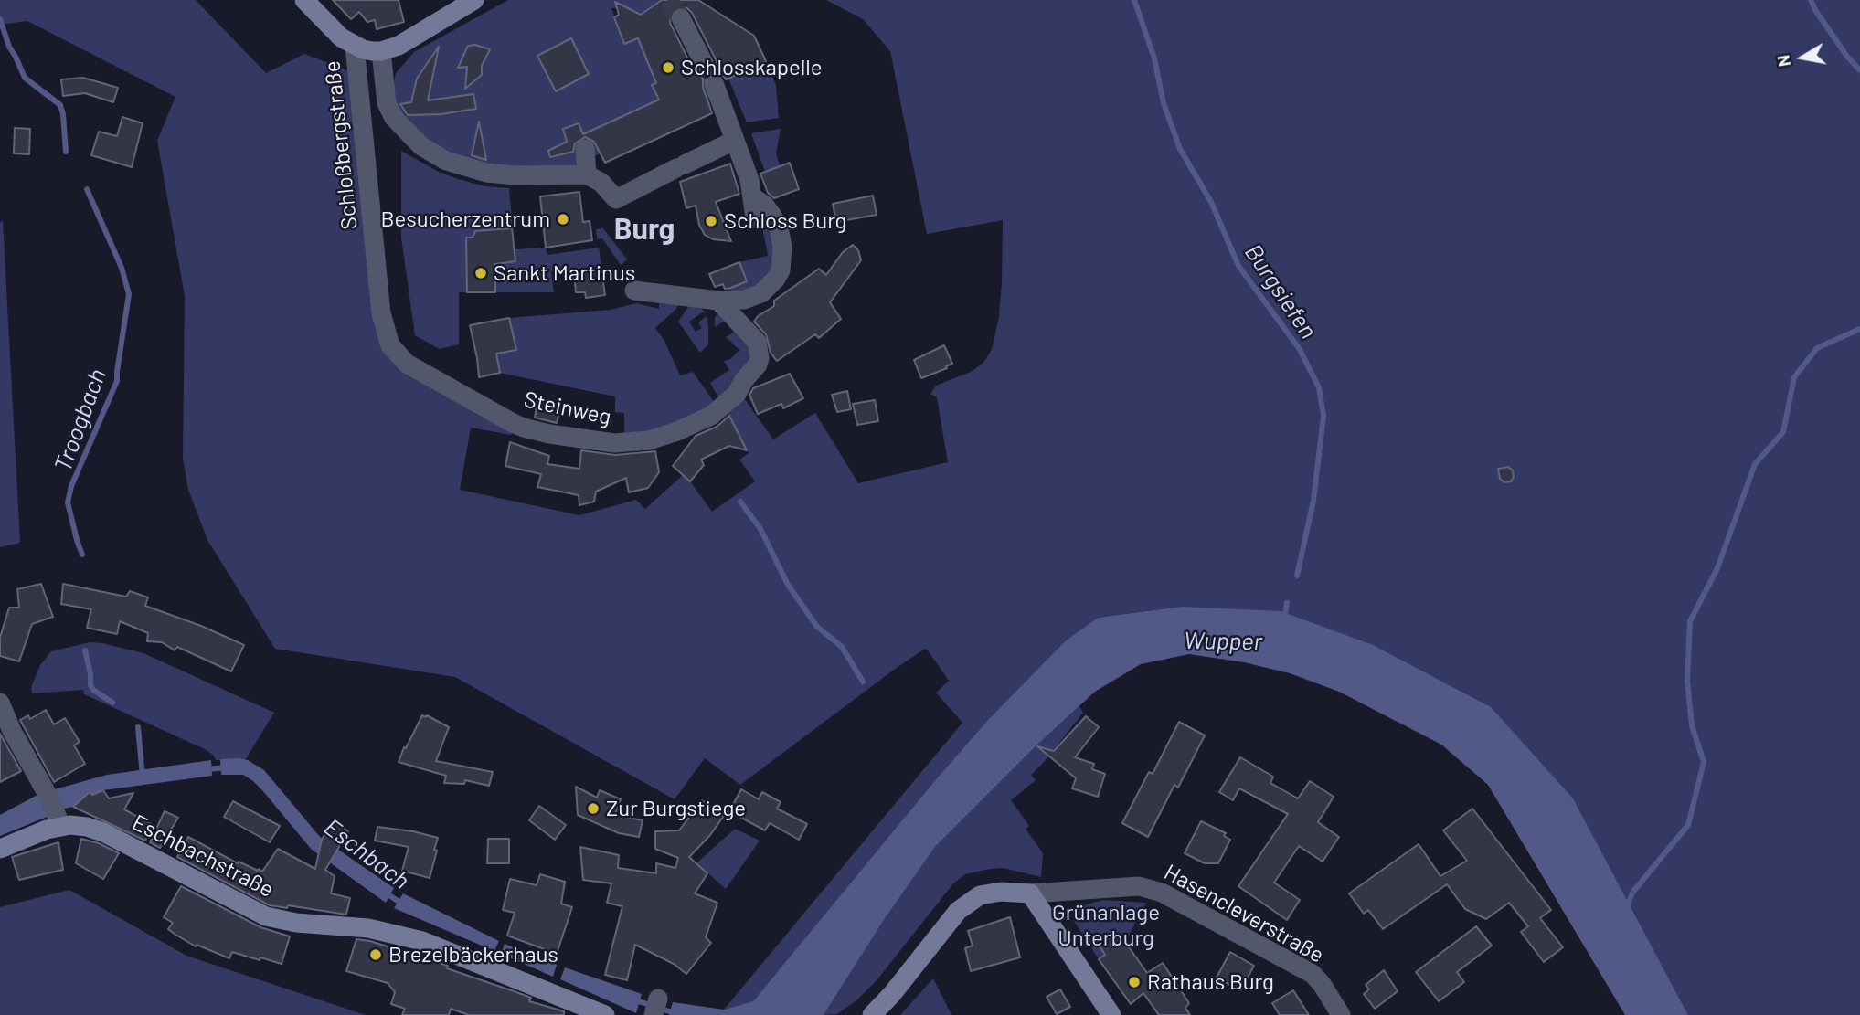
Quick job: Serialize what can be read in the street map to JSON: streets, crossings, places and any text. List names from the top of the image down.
{
  "streets": {
    "main road": ["Eschbachstraße"],
    "street": ["Schloßbergstraße", "Steinweg", "Hasencleverstraße"]
  },
  "crossings": [
    ["Schloßbergstraße", "Steinweg"]
  ],
  "districts": ["Burg"],
  "water": [
    "Burgsiefen",
    "Troogbach",
    "Wupper",
    "Eschbach"
  ],
  "parks": ["Grünanlage Unterburg"],
  "places": [
    "Schlosskapelle",
    "Besucherzentrum",
    "Schloss Burg",
    "Sankt Martinus",
    "Zur Burgstiege",
    "Brezelbäckerhaus",
    "Rathaus Burg"
  ],
  "north": "left"
}
